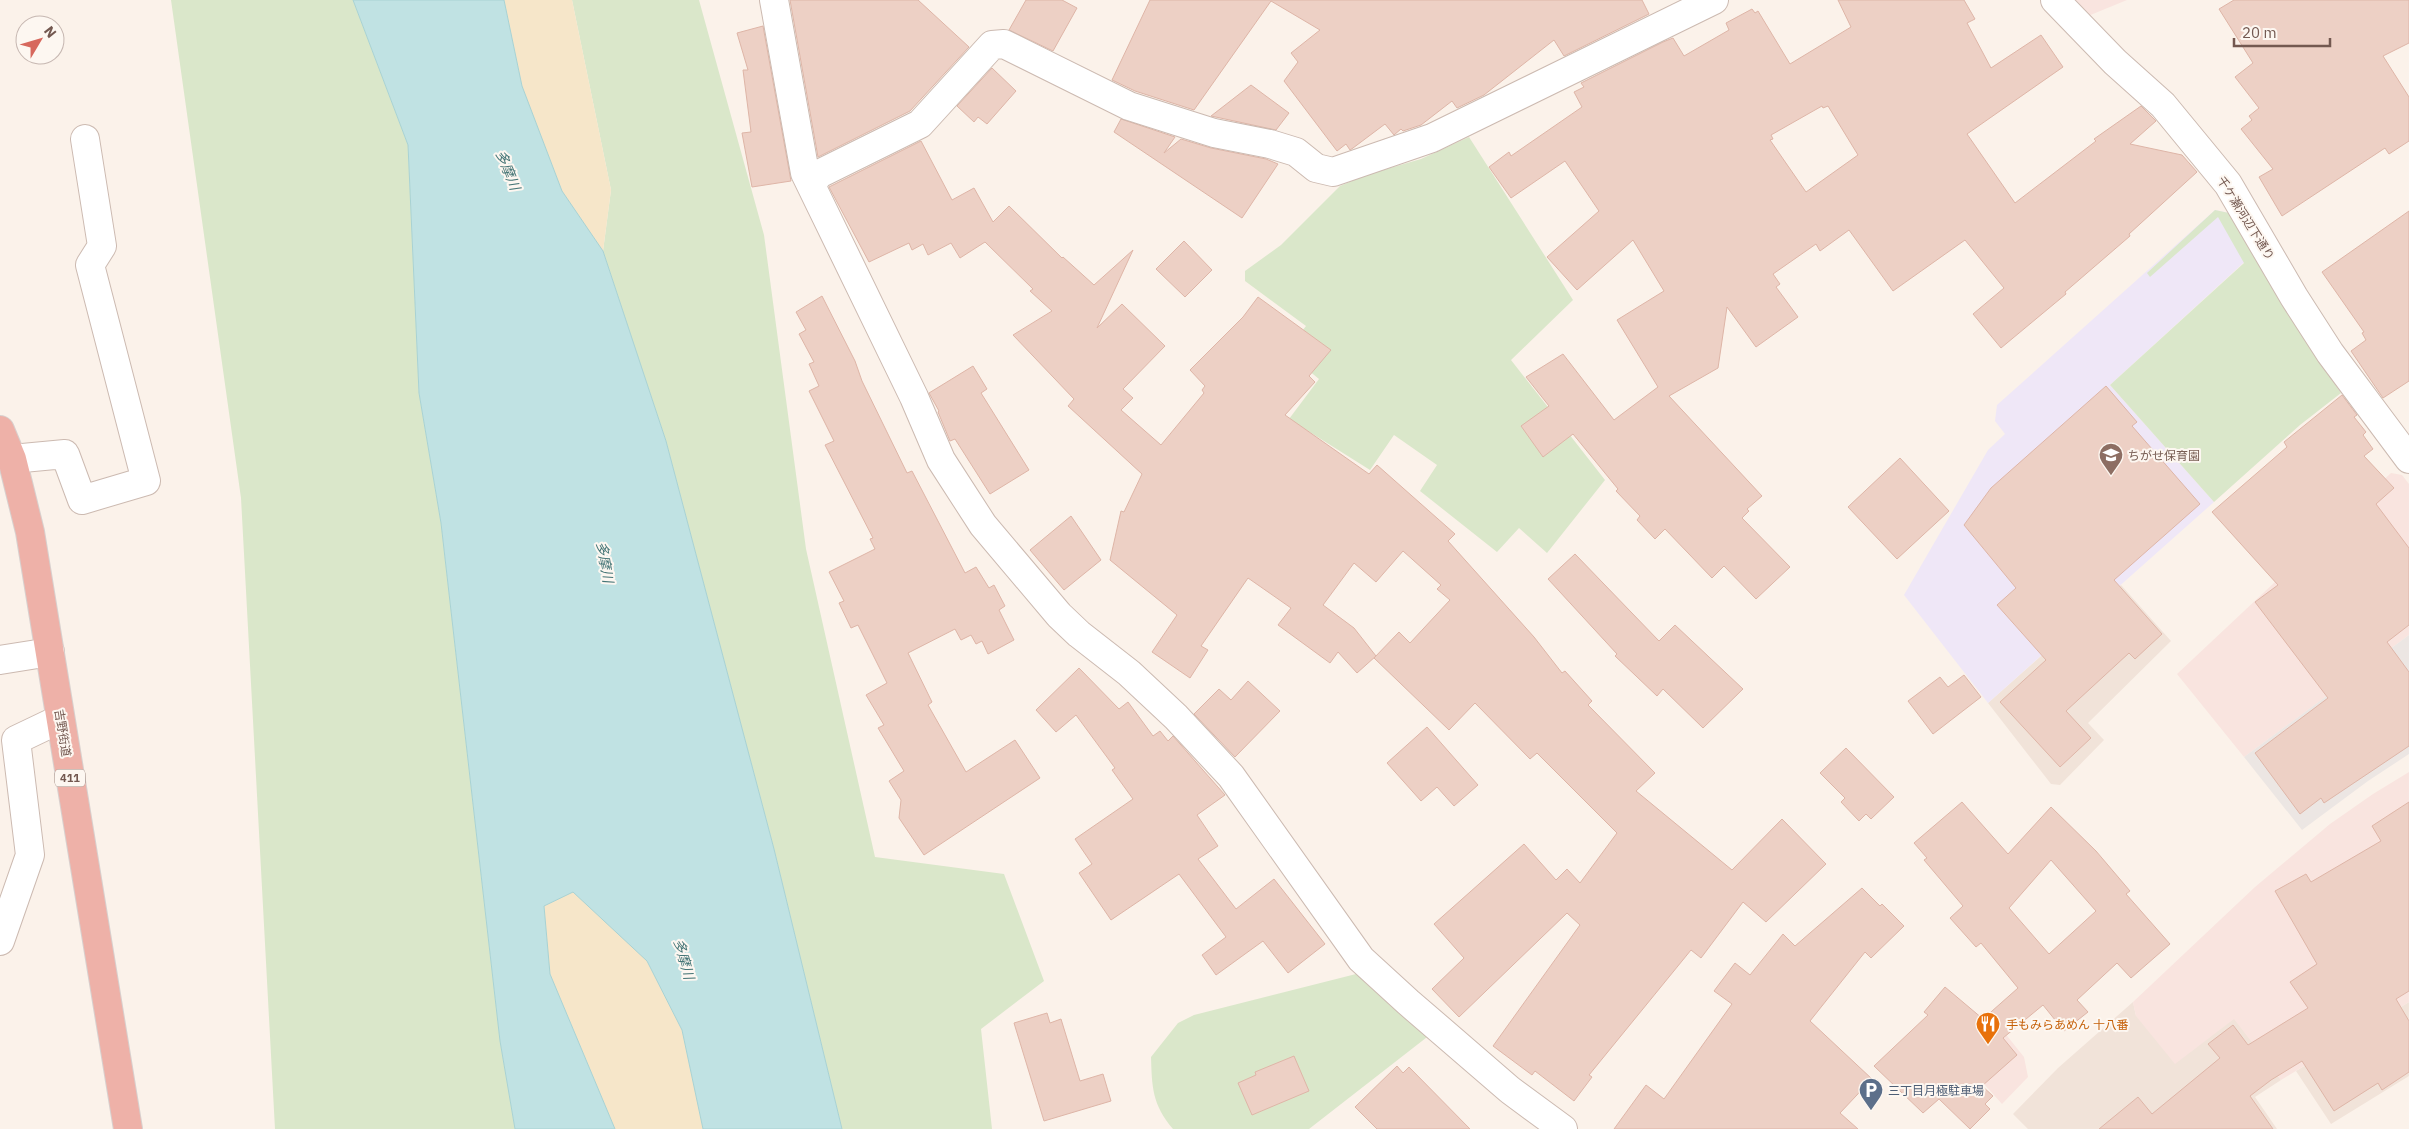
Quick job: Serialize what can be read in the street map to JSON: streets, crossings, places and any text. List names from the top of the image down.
{
  "streets": {
    "highway": ["吉野街道", "411"],
    "street": ["千ケ瀬河辺下通り"]
  },
  "water": ["多摩川"],
  "places": {
    "school or university": ["ちがせ保育園"],
    "restaurant": ["手もみらあめん 十八番"],
    "parking": ["三丁目月極駐車場"]
  },
  "scale_bar": "20 m",
  "north": "top right"
}
